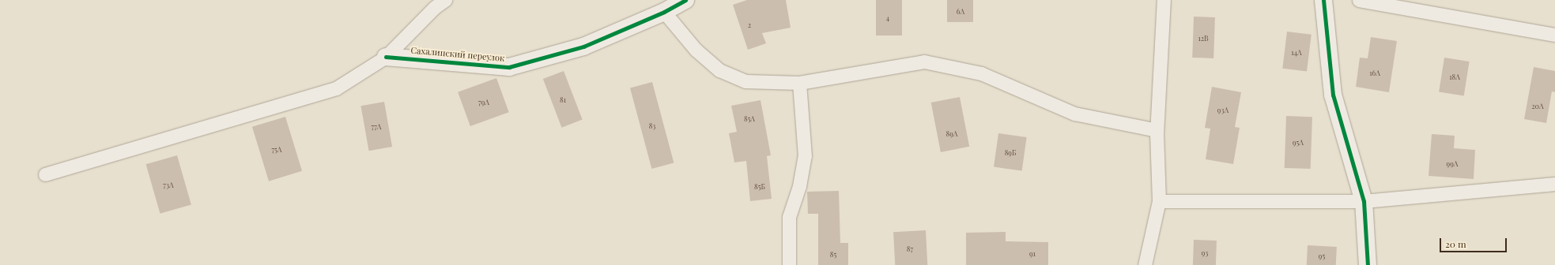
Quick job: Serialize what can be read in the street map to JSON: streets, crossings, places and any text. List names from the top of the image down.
{
  "streets": {
    "street": ["Сахалинский переулок"]
  },
  "house_numbers": [
    "6А",
    "4",
    "2",
    "12В",
    "14А",
    "16А",
    "18А",
    "81",
    "79А",
    "20А",
    "93А",
    "85А",
    "83",
    "77А",
    "89А",
    "95А",
    "75А",
    "89Б",
    "99А",
    "73А",
    "85Б",
    "87",
    "93",
    "91",
    "85",
    "95"
  ],
  "scale_bar": "20 m"
}
